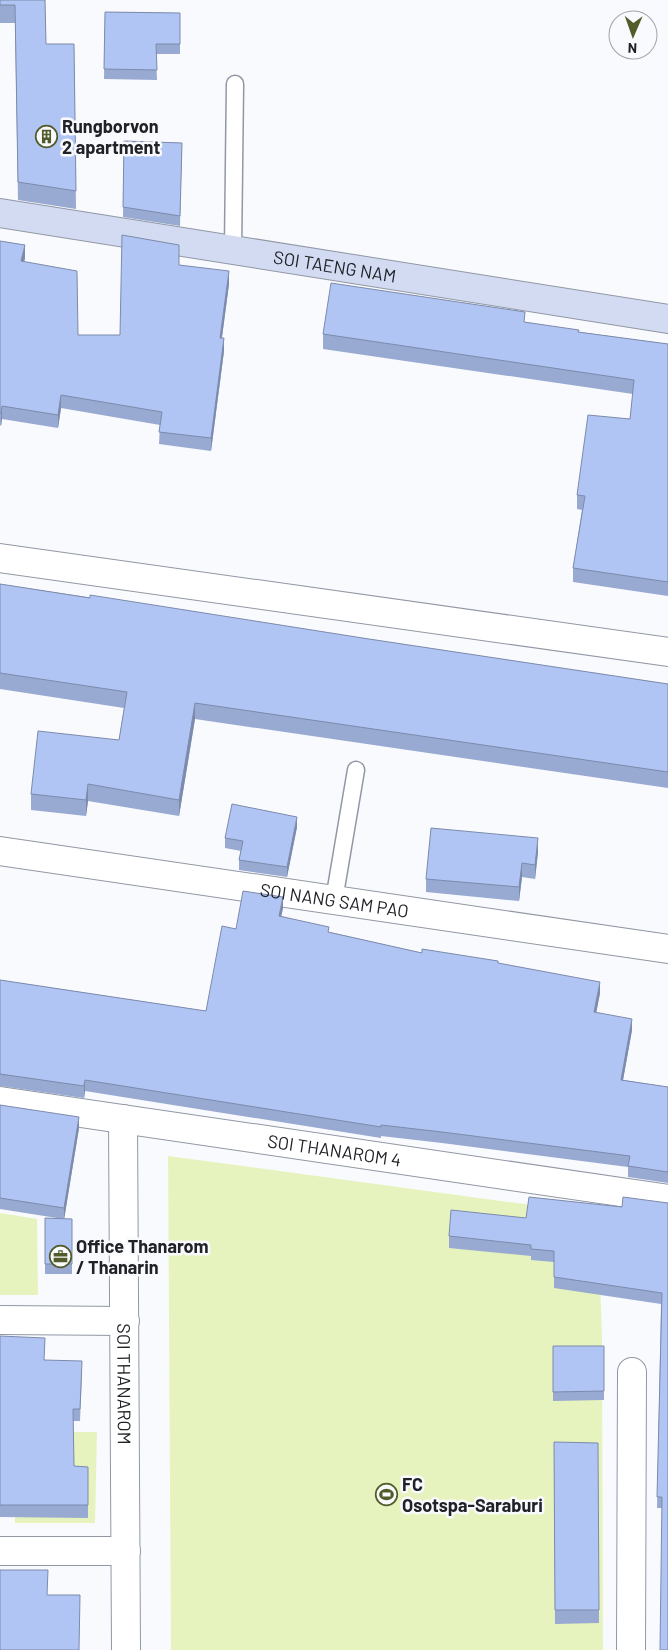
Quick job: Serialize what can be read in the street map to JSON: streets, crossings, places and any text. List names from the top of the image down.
{
  "streets": {
    "street": [
      "SOI TAENG NAM",
      "SOI NANG SAM PAO",
      "SOI THANAROM 4",
      "SOI THANAROM"
    ]
  },
  "crossings": [
    ["SOI THANAROM 4", "SOI THANAROM"]
  ],
  "places": {
    "building": ["Rungborvon 2 apartment"],
    "office": ["Office Thanarom / Thanarin"],
    "sports": ["FC Osotspa-Saraburi"]
  },
  "north": "bottom"
}
